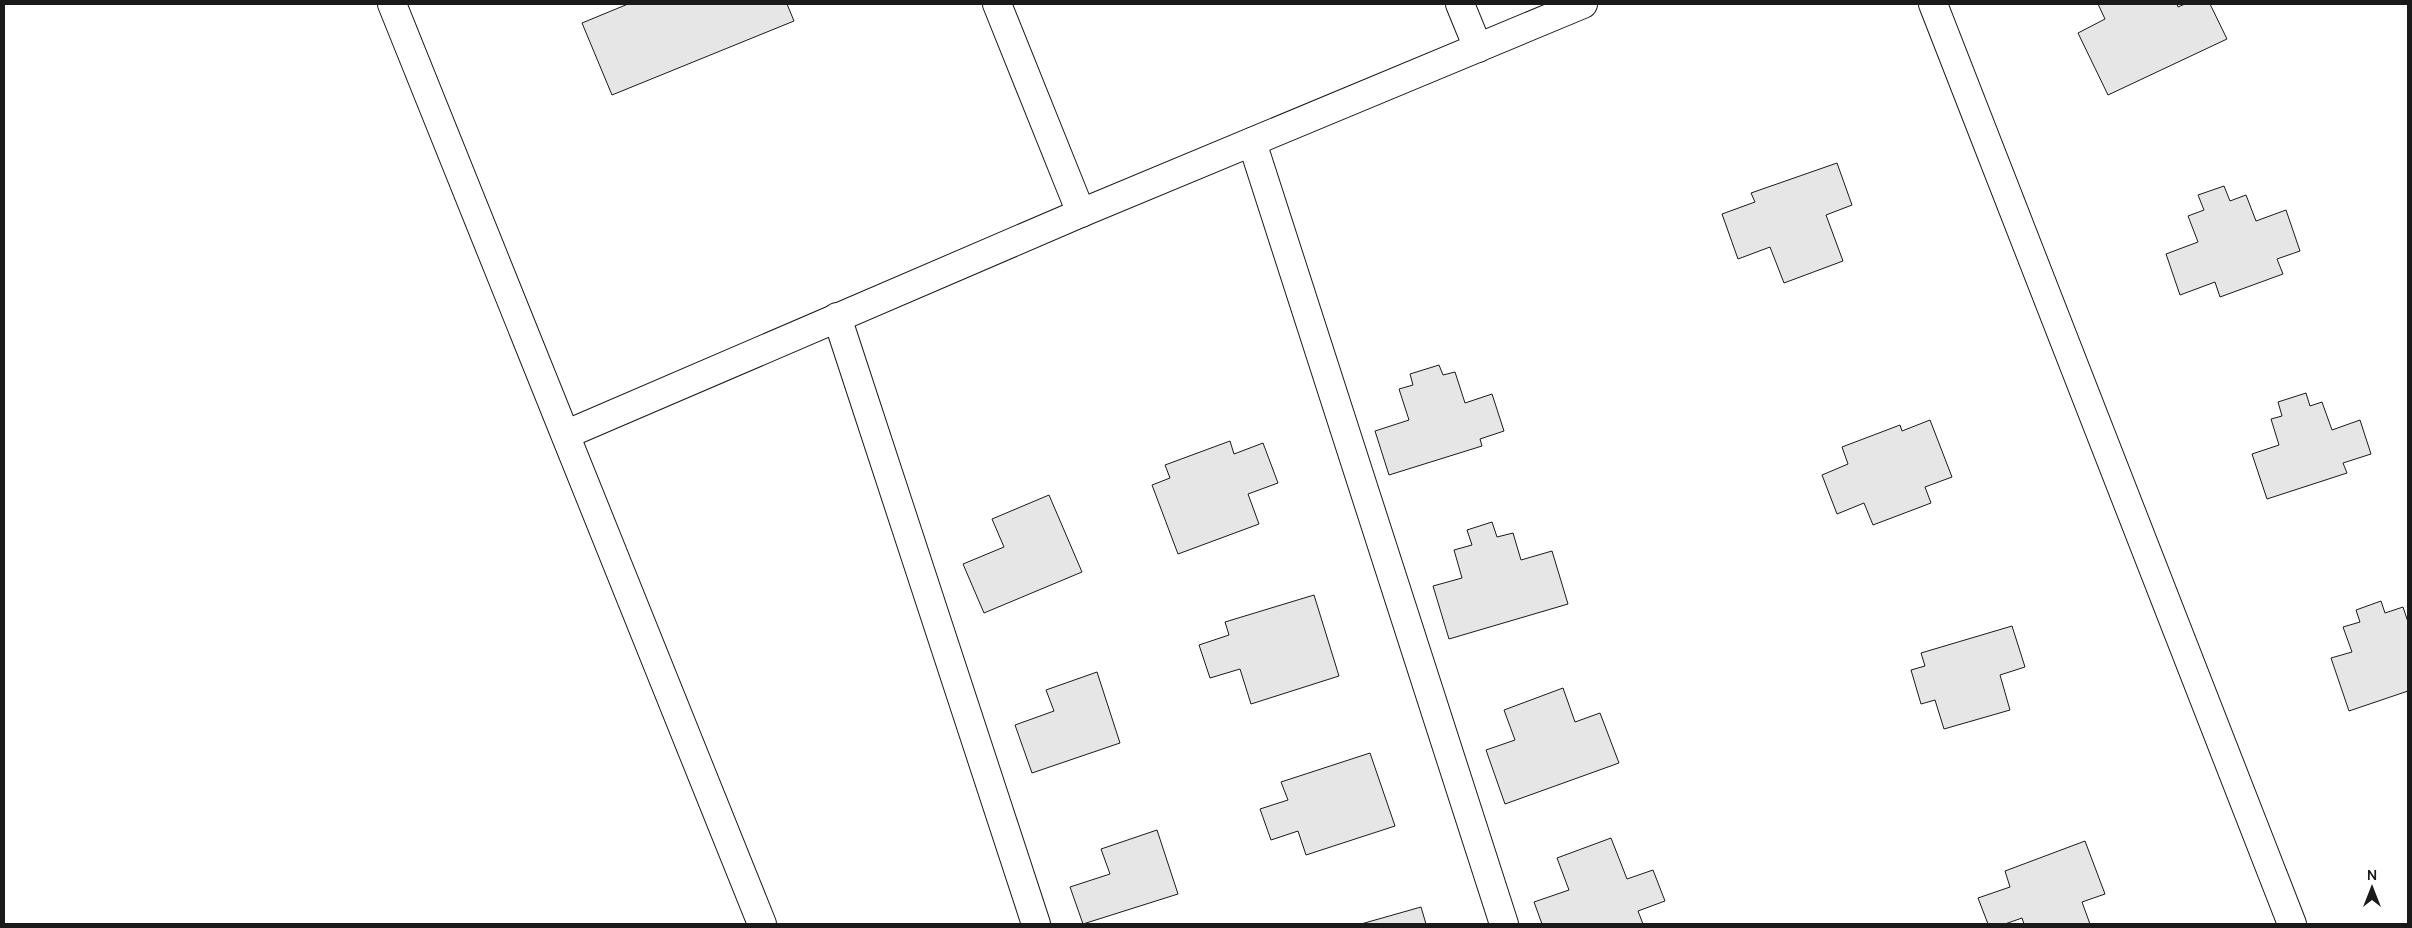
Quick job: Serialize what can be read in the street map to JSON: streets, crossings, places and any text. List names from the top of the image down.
{
  "north": "top"
}
